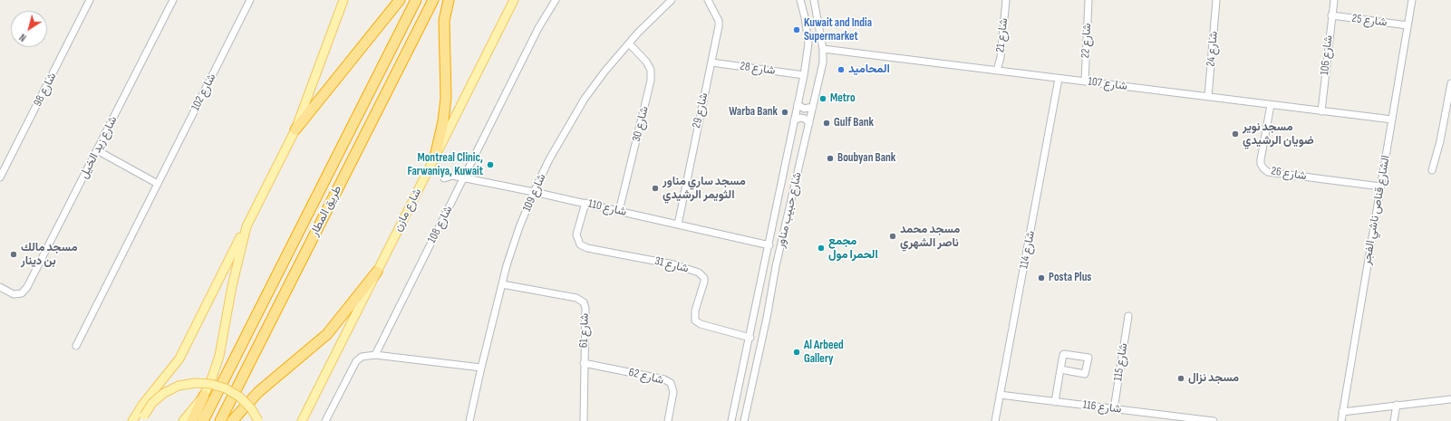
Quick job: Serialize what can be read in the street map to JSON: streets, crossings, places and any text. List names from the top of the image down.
{
  "streets": {
    "highway": ["طريق المطار"],
    "main road": ["شارع مازن"],
    "street": [
      "شارع 25",
      "شارع 21",
      "شارع 22",
      "شارع 24",
      "شارع 106",
      "شارع 28",
      "شارع 107",
      "شارع 98",
      "شارع 102",
      "شارع 29",
      "شارع 30",
      "شارع زيد الخيل",
      "شارع 26",
      "شارع 109",
      "شارع 110",
      "شارع حبيب مناور",
      "الشارع قناص ناشي الفجر",
      "شارع 108",
      "شارع 114",
      "شارع 31",
      "شارع 61",
      "شارع 115",
      "شارع 62",
      "شارع 116"
    ]
  },
  "crossings": [
    ["شارع 25", "شارع 106"],
    ["شارع 25", "الشارع قناص ناشي الفجر"],
    ["شارع 21", "شارع 107"],
    ["شارع 22", "شارع 107"],
    ["شارع 24", "شارع 107"],
    ["شارع 106", "شارع 107"],
    ["شارع 28", "شارع 29"],
    ["شارع 28", "شارع حبيب مناور"],
    ["شارع 107", "شارع 26"],
    ["شارع 107", "شارع حبيب مناور"],
    ["شارع 107", "الشارع قناص ناشي الفجر"],
    ["شارع 107", "شارع 114"],
    ["شارع 29", "شارع 110"],
    ["شارع 30", "شارع 109"],
    ["شارع 30", "شارع 110"],
    ["شارع 26", "الشارع قناص ناشي الفجر"],
    ["شارع 109", "شارع 110"],
    ["شارع 109", "شارع 61"],
    ["شارع 110", "شارع حبيب مناور"],
    ["شارع 110", "شارع 108"],
    ["شارع 110", "شارع 31"],
    ["شارع حبيب مناور", "شارع 31"],
    ["شارع 114", "شارع 116"],
    ["شارع 61", "شارع 62"],
    ["شارع 115", "شارع 116"]
  ],
  "places": [
    "Kuwait and India Supermarket",
    "المحاميد",
    "Metro",
    "Warba Bank",
    "Gulf Bank",
    "مسجد نوير ضويان الرشيدي",
    "Boubyan Bank",
    "Montreal Clinic, Farwaniya, Kuwait",
    "مسجد ساري مناور الثويمر الرشيدي",
    "مسجد محمد ناصر الشهري",
    "مجمع الحمرا مول",
    "مسجد مالك بن دينار",
    "Posta Plus",
    "Al Arbeed Gallery",
    "مسجد نزال"
  ],
  "north": "bottom left"
}
